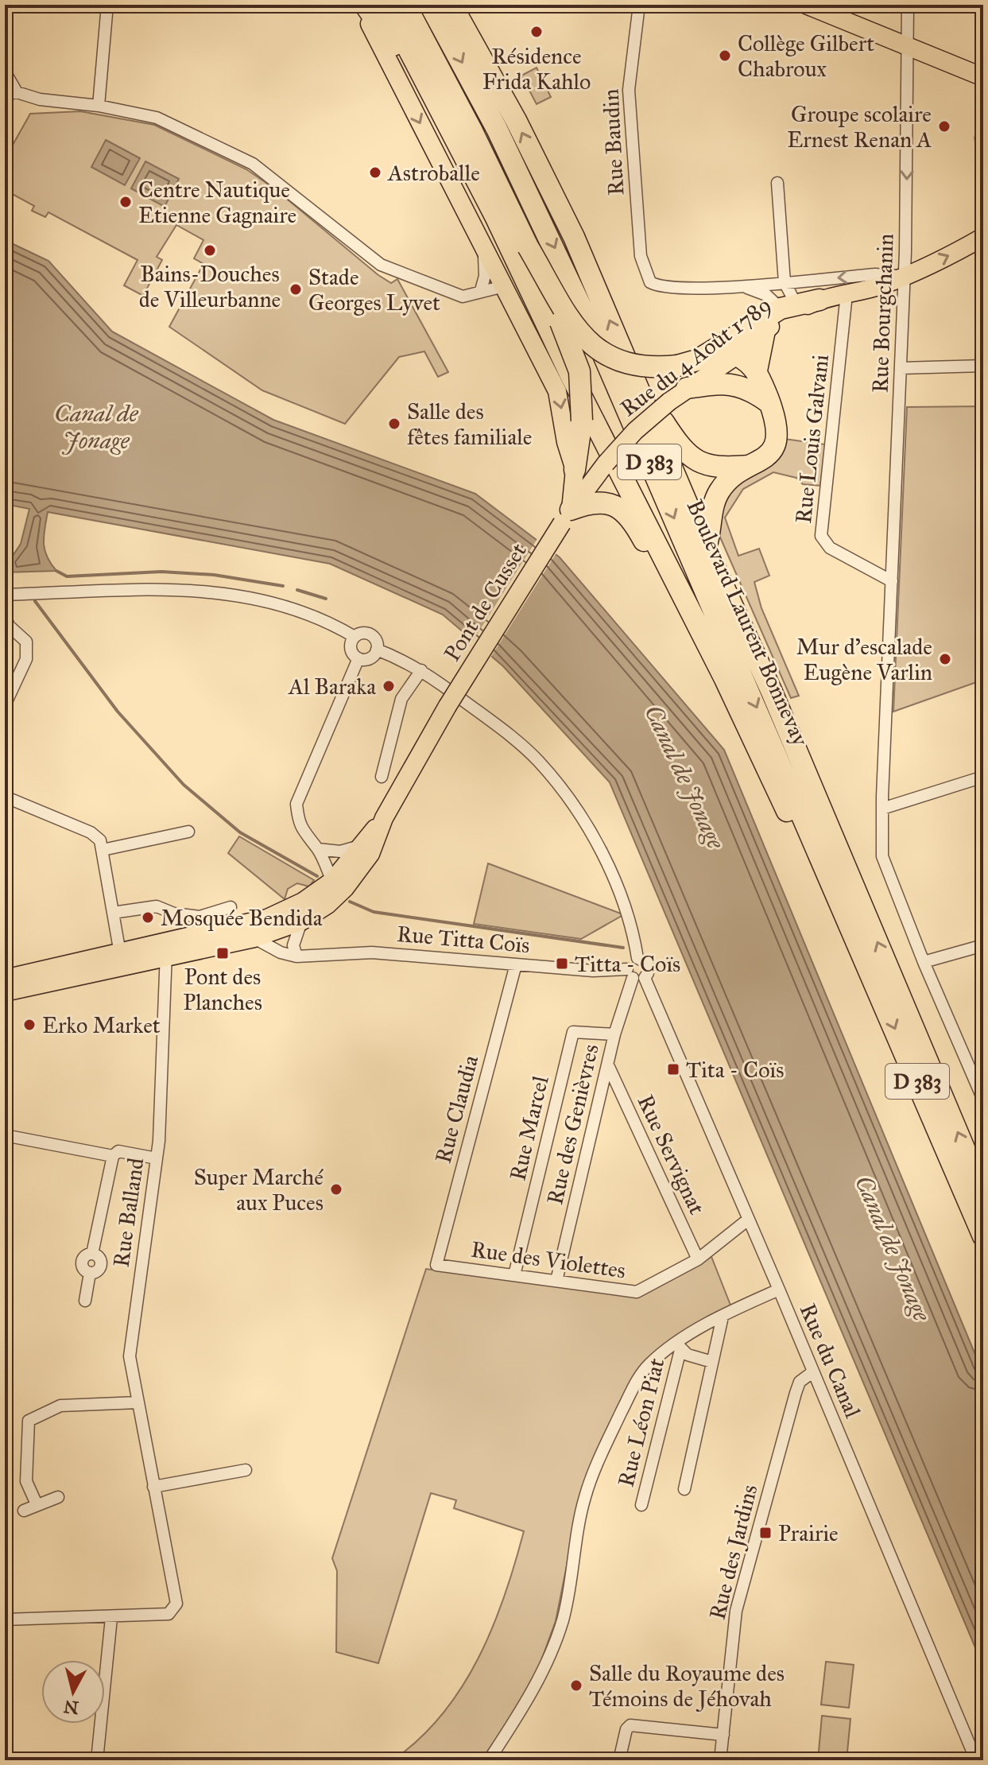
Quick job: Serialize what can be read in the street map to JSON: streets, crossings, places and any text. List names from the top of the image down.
{
  "streets": {
    "highway": ["D 383", "Boulevard Laurent Bonnevay"],
    "main road": ["Rue du 4 Août 1789", "Pont de Cusset"],
    "street": [
      "Rue Baudin",
      "Rue Bourgchanin",
      "Rue Louis Galvani",
      "Rue Titta Coïs",
      "Rue Claudia",
      "Rue des Genièvres",
      "Rue Marcel",
      "Rue Servignat",
      "Rue Balland",
      "Rue des Violettes",
      "Rue du Canal",
      "Rue Léon Piat",
      "Rue des Jardins"
    ]
  },
  "crossings": [
    ["Rue Bourgchanin", "Rue du 4 Août 1789"],
    ["Rue Bourgchanin", "Rue Louis Galvani"],
    ["Rue du 4 Août 1789", "Rue Louis Galvani"],
    ["Rue du 4 Août 1789", "Pont de Cusset"],
    ["Rue Titta Coïs", "Rue Claudia"],
    ["Rue Titta Coïs", "Rue des Genièvres"],
    ["Rue Titta Coïs", "Rue du Canal"],
    ["Rue Claudia", "Rue des Violettes"],
    ["Rue des Genièvres", "Rue Marcel"],
    ["Rue des Genièvres", "Rue Servignat"],
    ["Rue des Genièvres", "Rue des Violettes"],
    ["Rue des Genièvres", "Rue du Canal"],
    ["Rue Marcel", "Rue des Violettes"],
    ["Rue Servignat", "Rue des Violettes"],
    ["Rue des Violettes", "Rue du Canal"],
    ["Rue du Canal", "Rue Léon Piat"],
    ["Rue du Canal", "Rue des Jardins"]
  ],
  "one_way": ["Rue Bourgchanin"],
  "water": ["Canal de Jonage"],
  "places": {
    "other": [
      "Résidence Frida Kahlo",
      "Collège Gilbert Chabroux",
      "Groupe scolaire Ernest Renan A",
      "Astroballe",
      "Centre Nautique Etienne Gagnaire",
      "Bains-Douches de Villeurbanne",
      "Stade Georges Lyvet",
      "Salle des fêtes familiale",
      "Mur d'escalade Eugène Varlin",
      "Al Baraka",
      "Mosquée Bendida",
      "Erko Market",
      "Super Marché aux Puces",
      "Salle du Royaume des Témoins de Jéhovah"
    ],
    "transit": [
      "Pont des Planches",
      "Titta - Coïs",
      "Tita - Coïs",
      "Prairie"
    ]
  },
  "north": "bottom"
}
